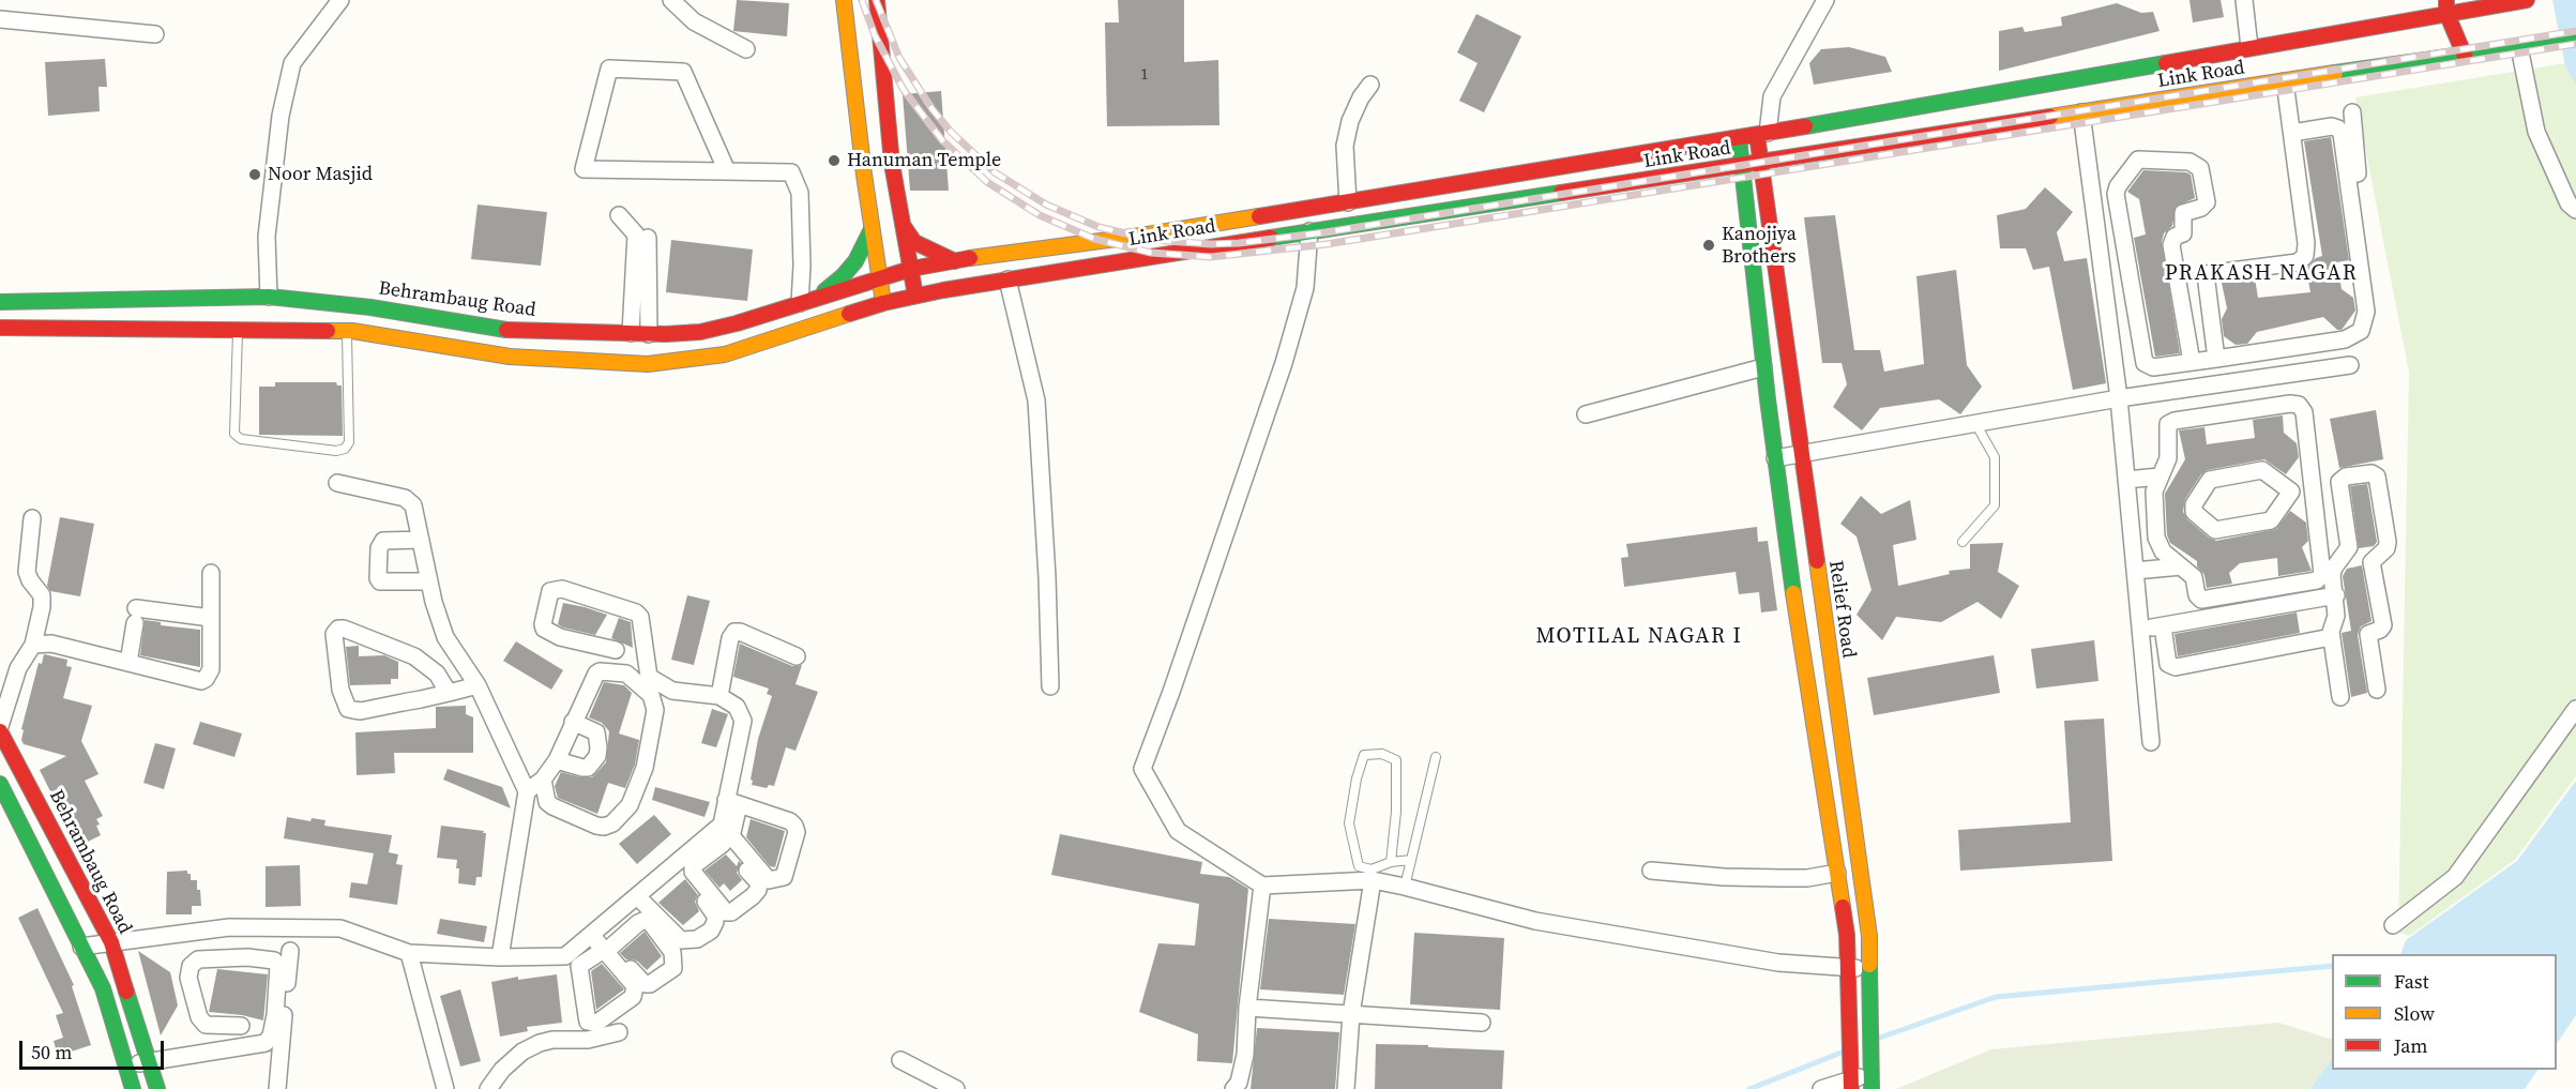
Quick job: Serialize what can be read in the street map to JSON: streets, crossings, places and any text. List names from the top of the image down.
{
  "streets": {
    "main road": ["Link Road", "Behrambaug Road", "Relief Road"]
  },
  "crossings": [
    ["Link Road", "Behrambaug Road"],
    ["Link Road", "Relief Road"]
  ],
  "districts": ["PRAKASH NAGAR", "MOTILAL NAGAR I"],
  "places": ["Hanuman Temple", "Noor Masjid", "Kanojiya Brothers"],
  "house_numbers": ["1"],
  "legend": ["Fast", "Slow", "Jam"],
  "scale_bar": "50 m"
}
